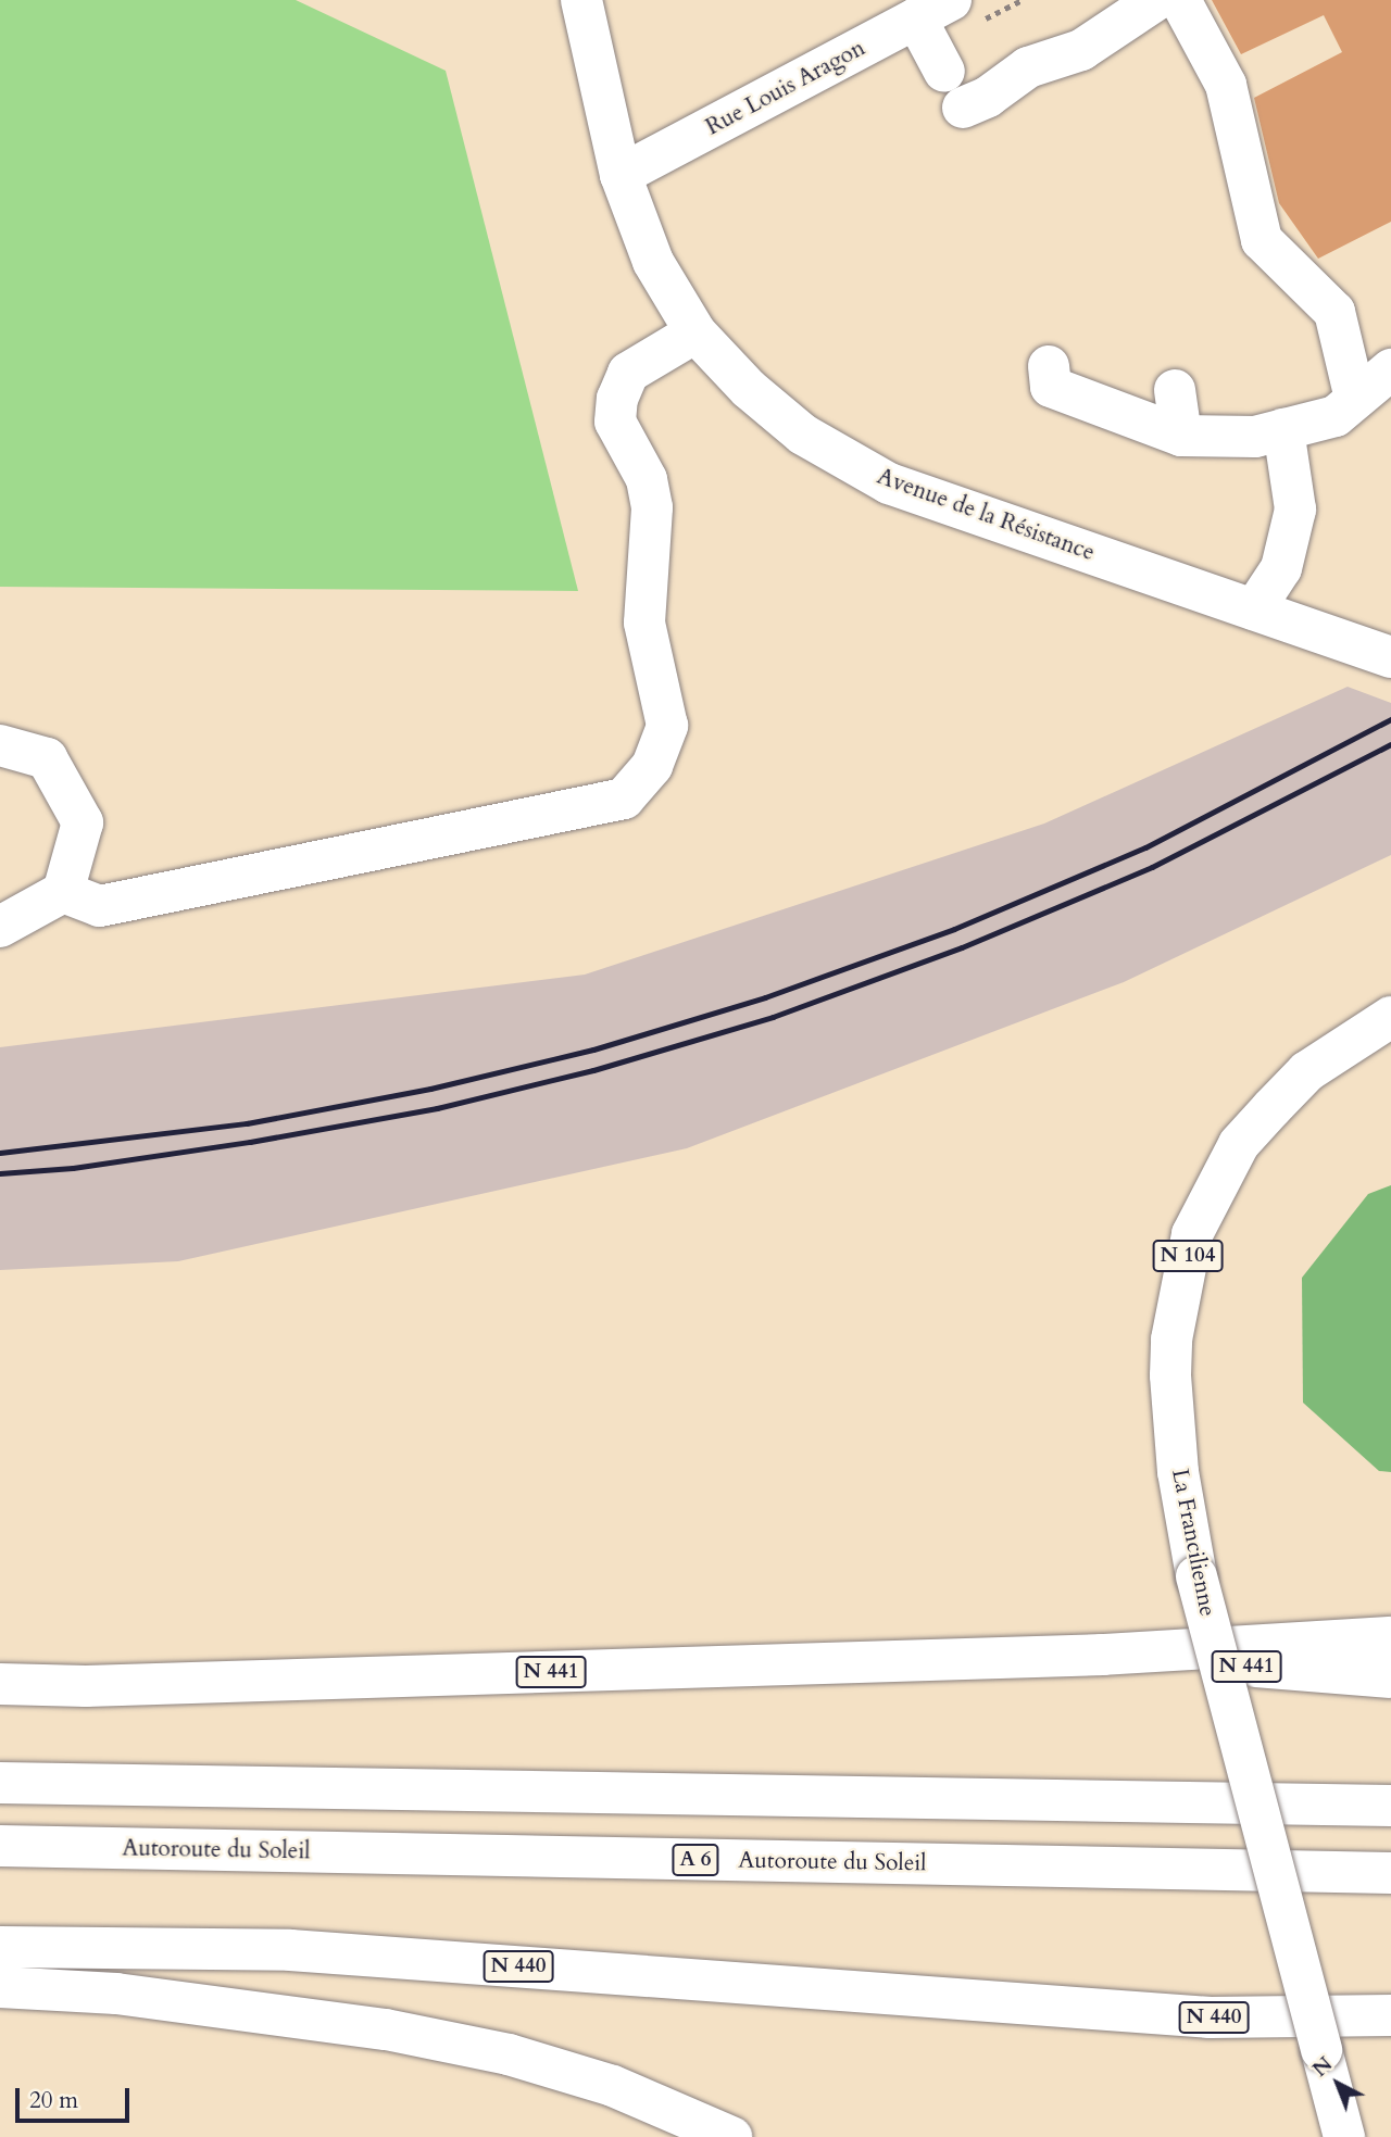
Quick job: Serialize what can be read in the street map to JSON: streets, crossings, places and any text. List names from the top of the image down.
{
  "streets": {
    "main road": [
      "Rue Louis Aragon",
      "Avenue de la Résistance",
      "N 104",
      "La Francilienne",
      "N 441",
      "Autoroute du Soleil",
      "A 6",
      "N 440"
    ]
  },
  "crossings": [
    ["Rue Louis Aragon", "Avenue de la Résistance"]
  ],
  "scale_bar": "20 m",
  "north": "top left"
}
